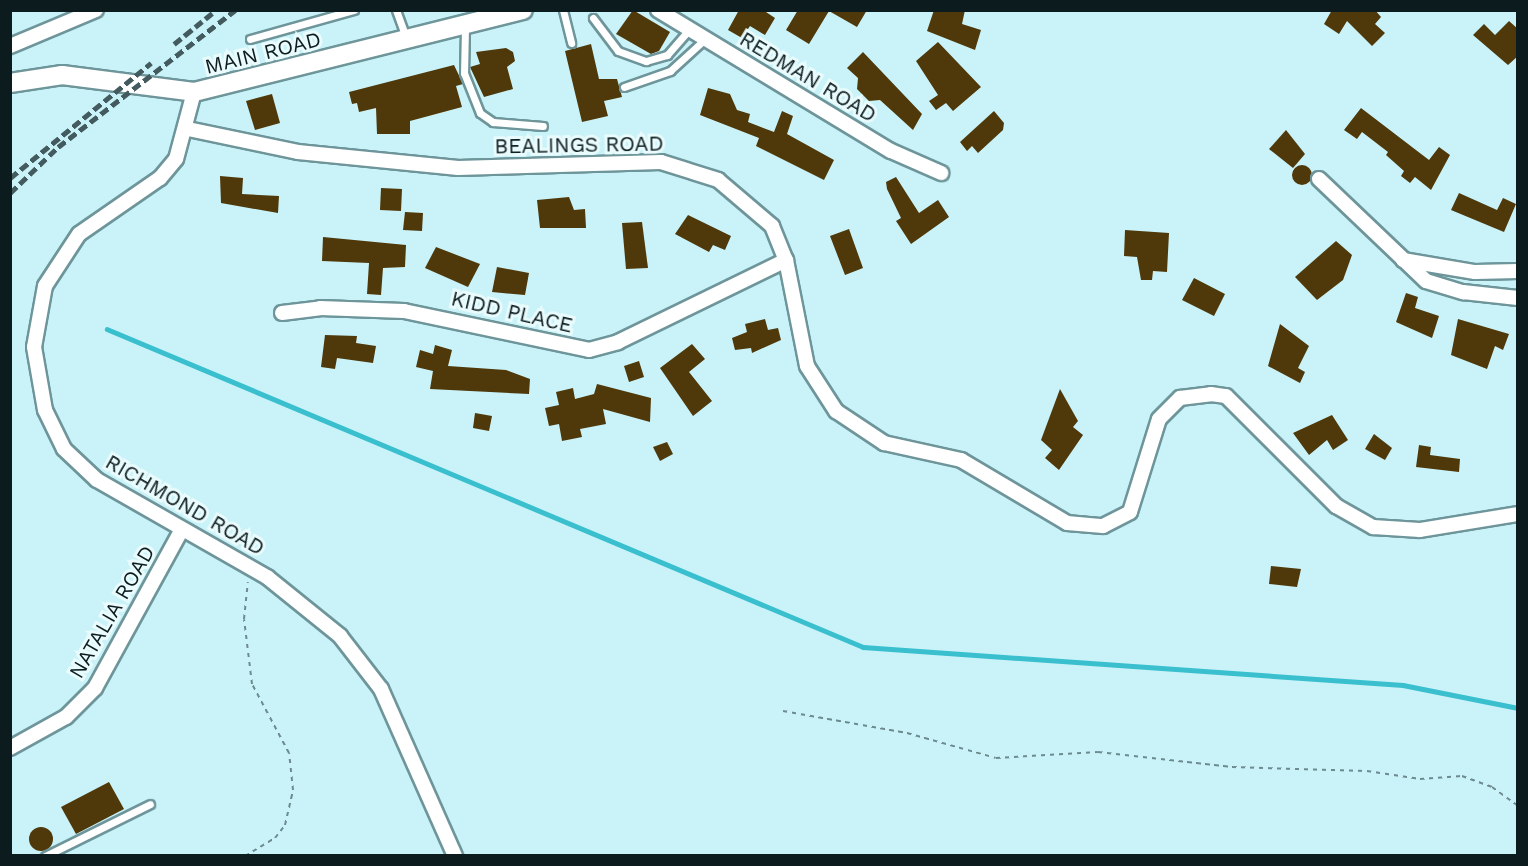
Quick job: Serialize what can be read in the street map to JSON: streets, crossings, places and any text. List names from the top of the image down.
{
  "streets": {
    "main road": ["MAIN ROAD"],
    "street": [
      "REDMAN ROAD",
      "BEALINGS ROAD",
      "KIDD PLACE",
      "RICHMOND ROAD",
      "NATALIA ROAD"
    ]
  },
  "crossings": [
    ["MAIN ROAD", "RICHMOND ROAD"],
    ["BEALINGS ROAD", "KIDD PLACE"],
    ["BEALINGS ROAD", "RICHMOND ROAD"],
    ["RICHMOND ROAD", "NATALIA ROAD"]
  ]
}
